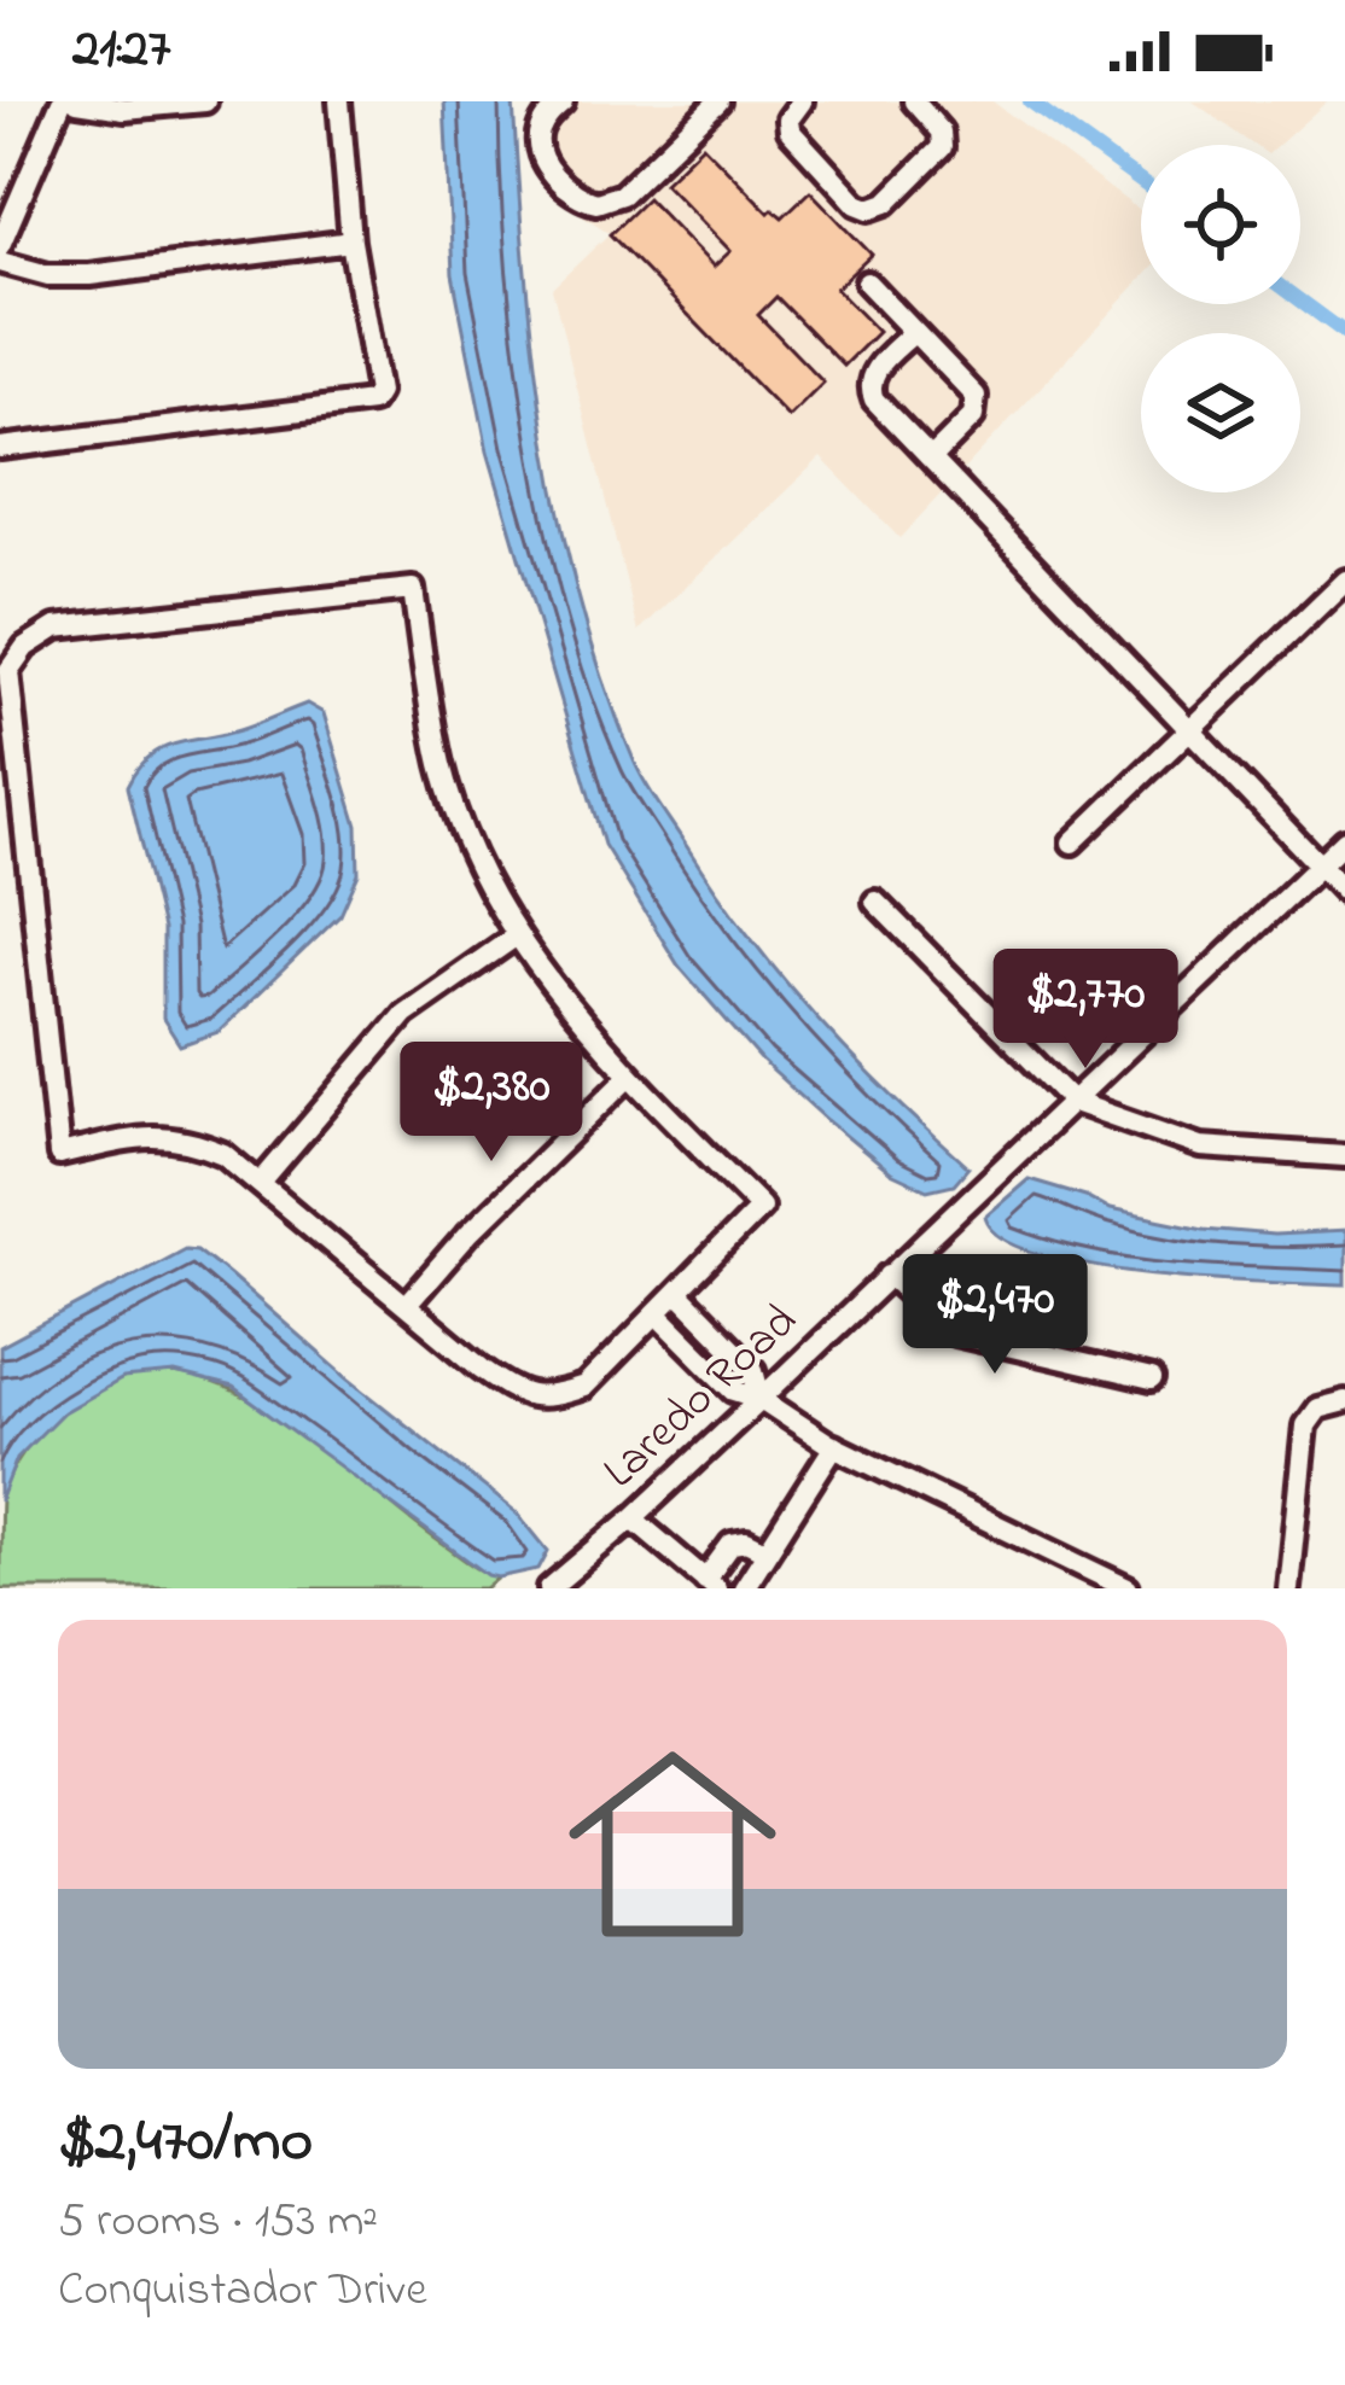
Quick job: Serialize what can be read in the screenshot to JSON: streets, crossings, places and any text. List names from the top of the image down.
{
  "streets": {
    "street": ["Laredo Road"]
  },
  "page": {
    "status": "21:27",
    "price": ["$2,770", "$2,380", "$2,470"],
    "list": [
      {
        "name": "$2,470/mo",
        "note": "5 rooms · 153 m² · Conquistador Drive"
      }
    ]
  }
}
